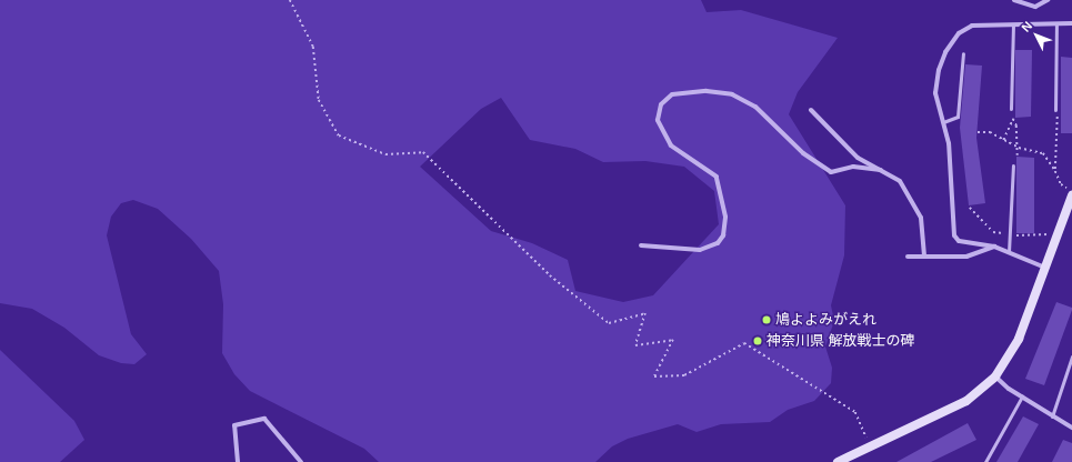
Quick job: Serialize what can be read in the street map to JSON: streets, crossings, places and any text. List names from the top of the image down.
{
  "places": ["鳩よよみがえれ", "神奈川県 解放戦士の碑"],
  "north": "top left"
}
